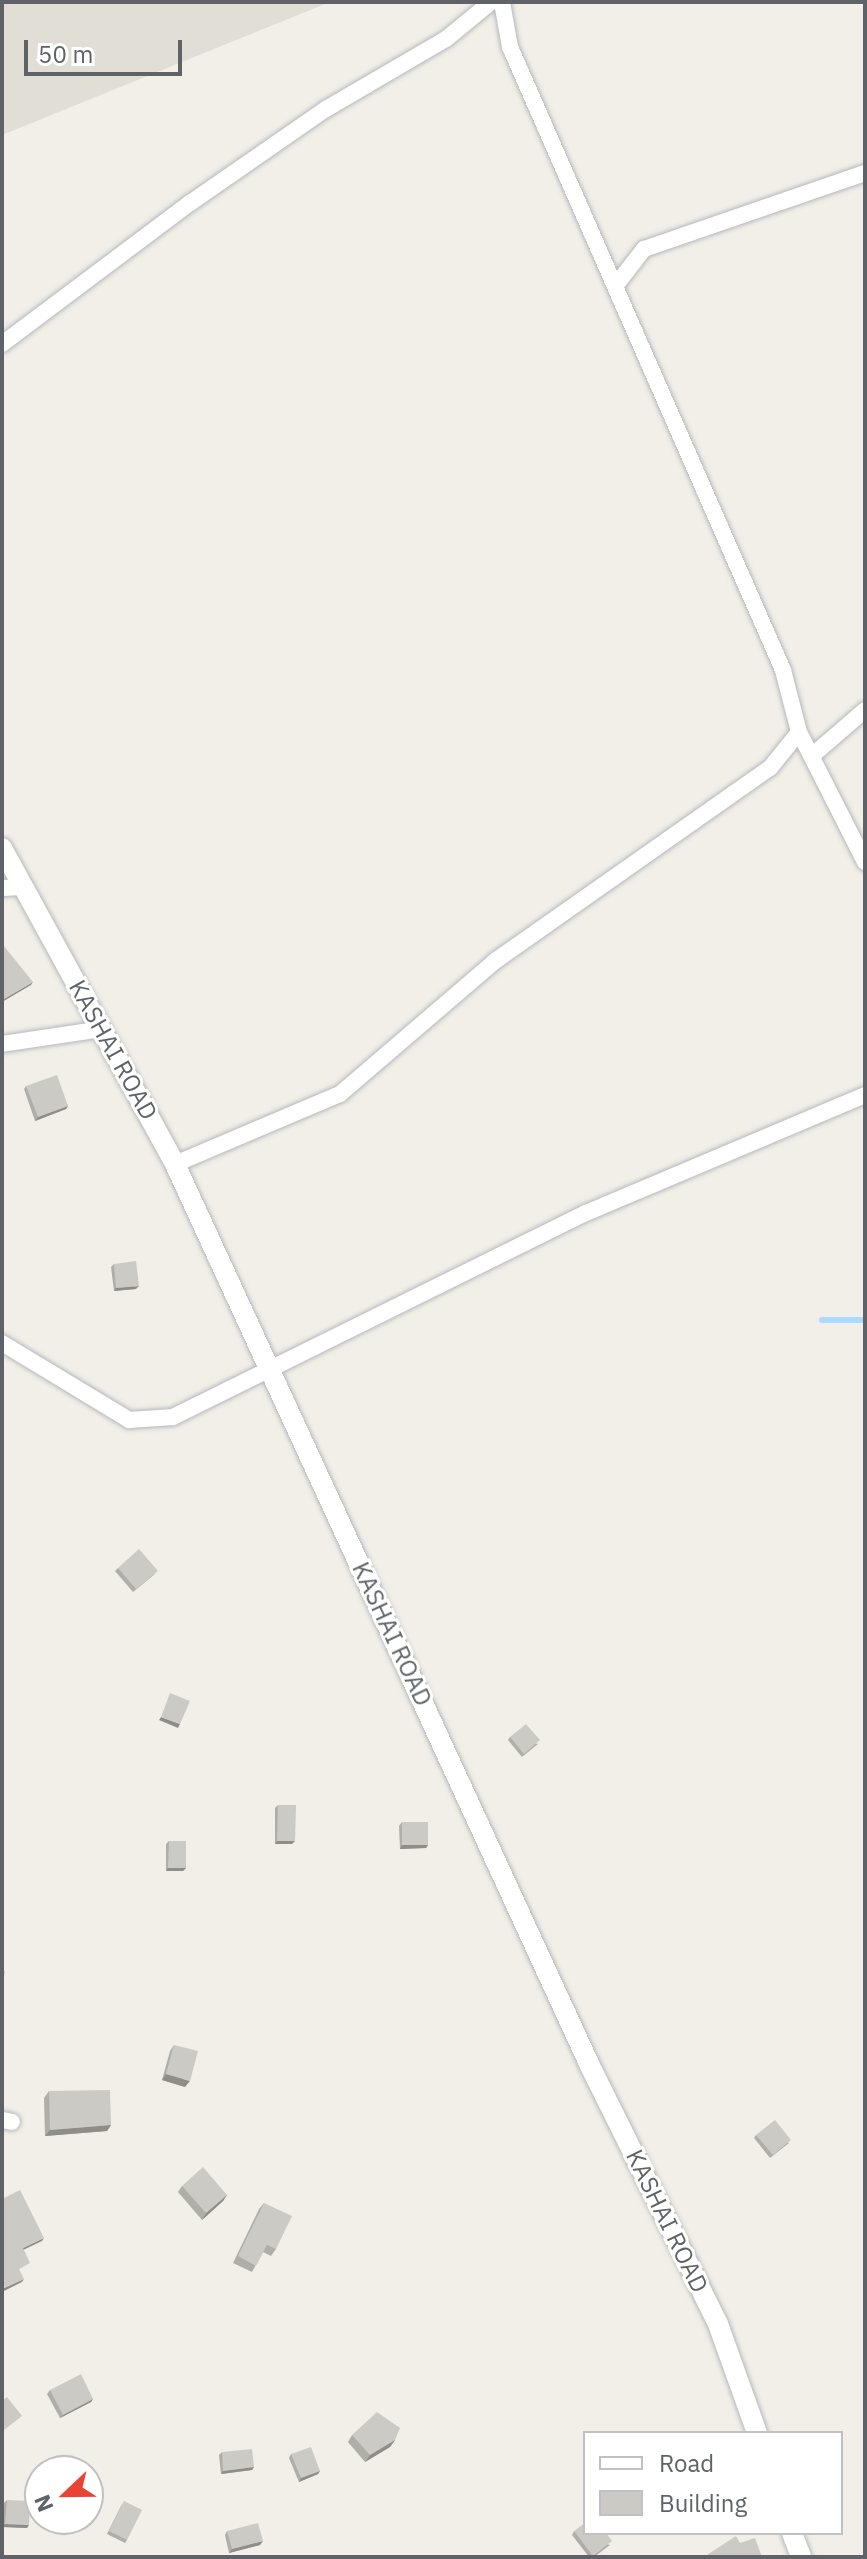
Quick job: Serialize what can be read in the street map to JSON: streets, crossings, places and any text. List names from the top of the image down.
{
  "streets": {
    "street": ["KASHAI ROAD"]
  },
  "legend": ["Road", "Building"],
  "scale_bar": "50 m",
  "north": "left"
}
